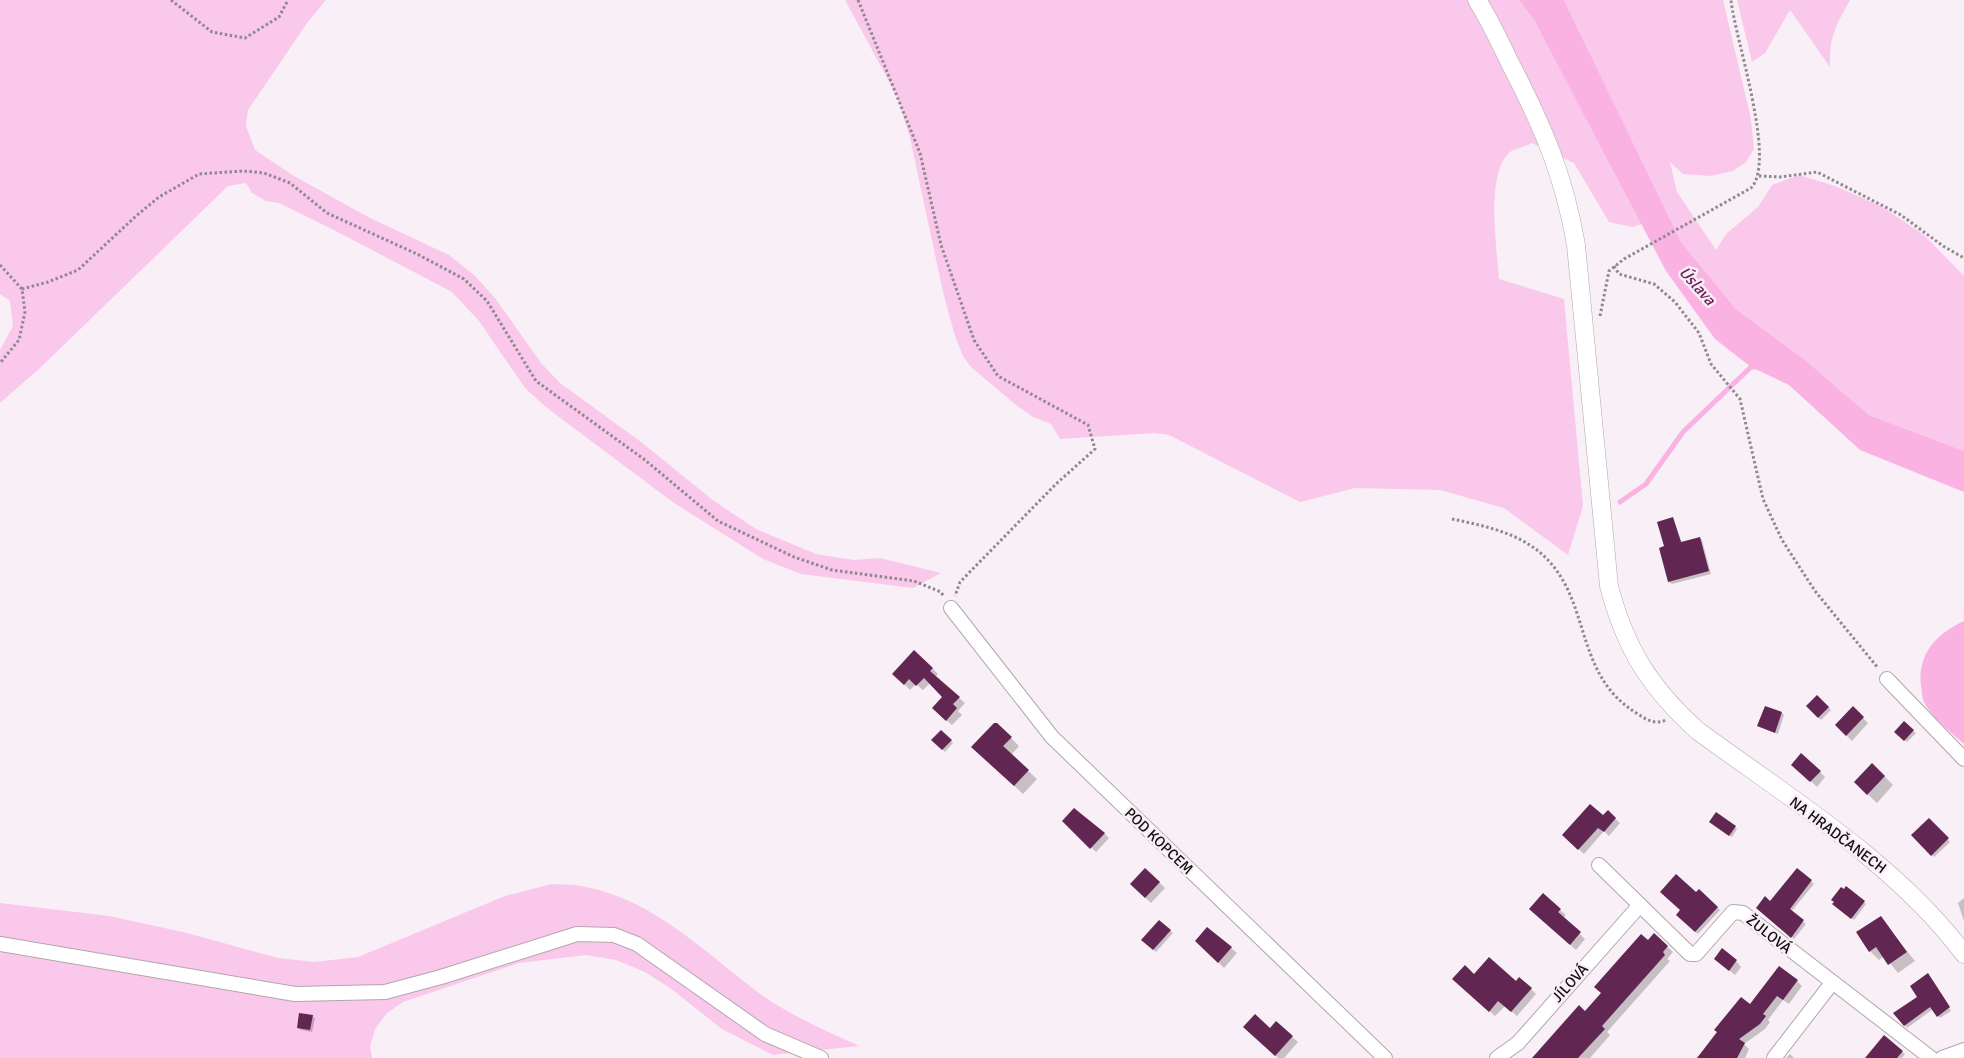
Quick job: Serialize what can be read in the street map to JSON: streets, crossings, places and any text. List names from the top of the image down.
{
  "streets": {
    "street": [
      "NA HRADČANECH",
      "POD KOPCEM",
      "ŽULOVÁ",
      "JÍLOVÁ"
    ]
  },
  "crossings": [
    ["ŽULOVÁ", "JÍLOVÁ"]
  ],
  "water": ["Úslava"]
}
